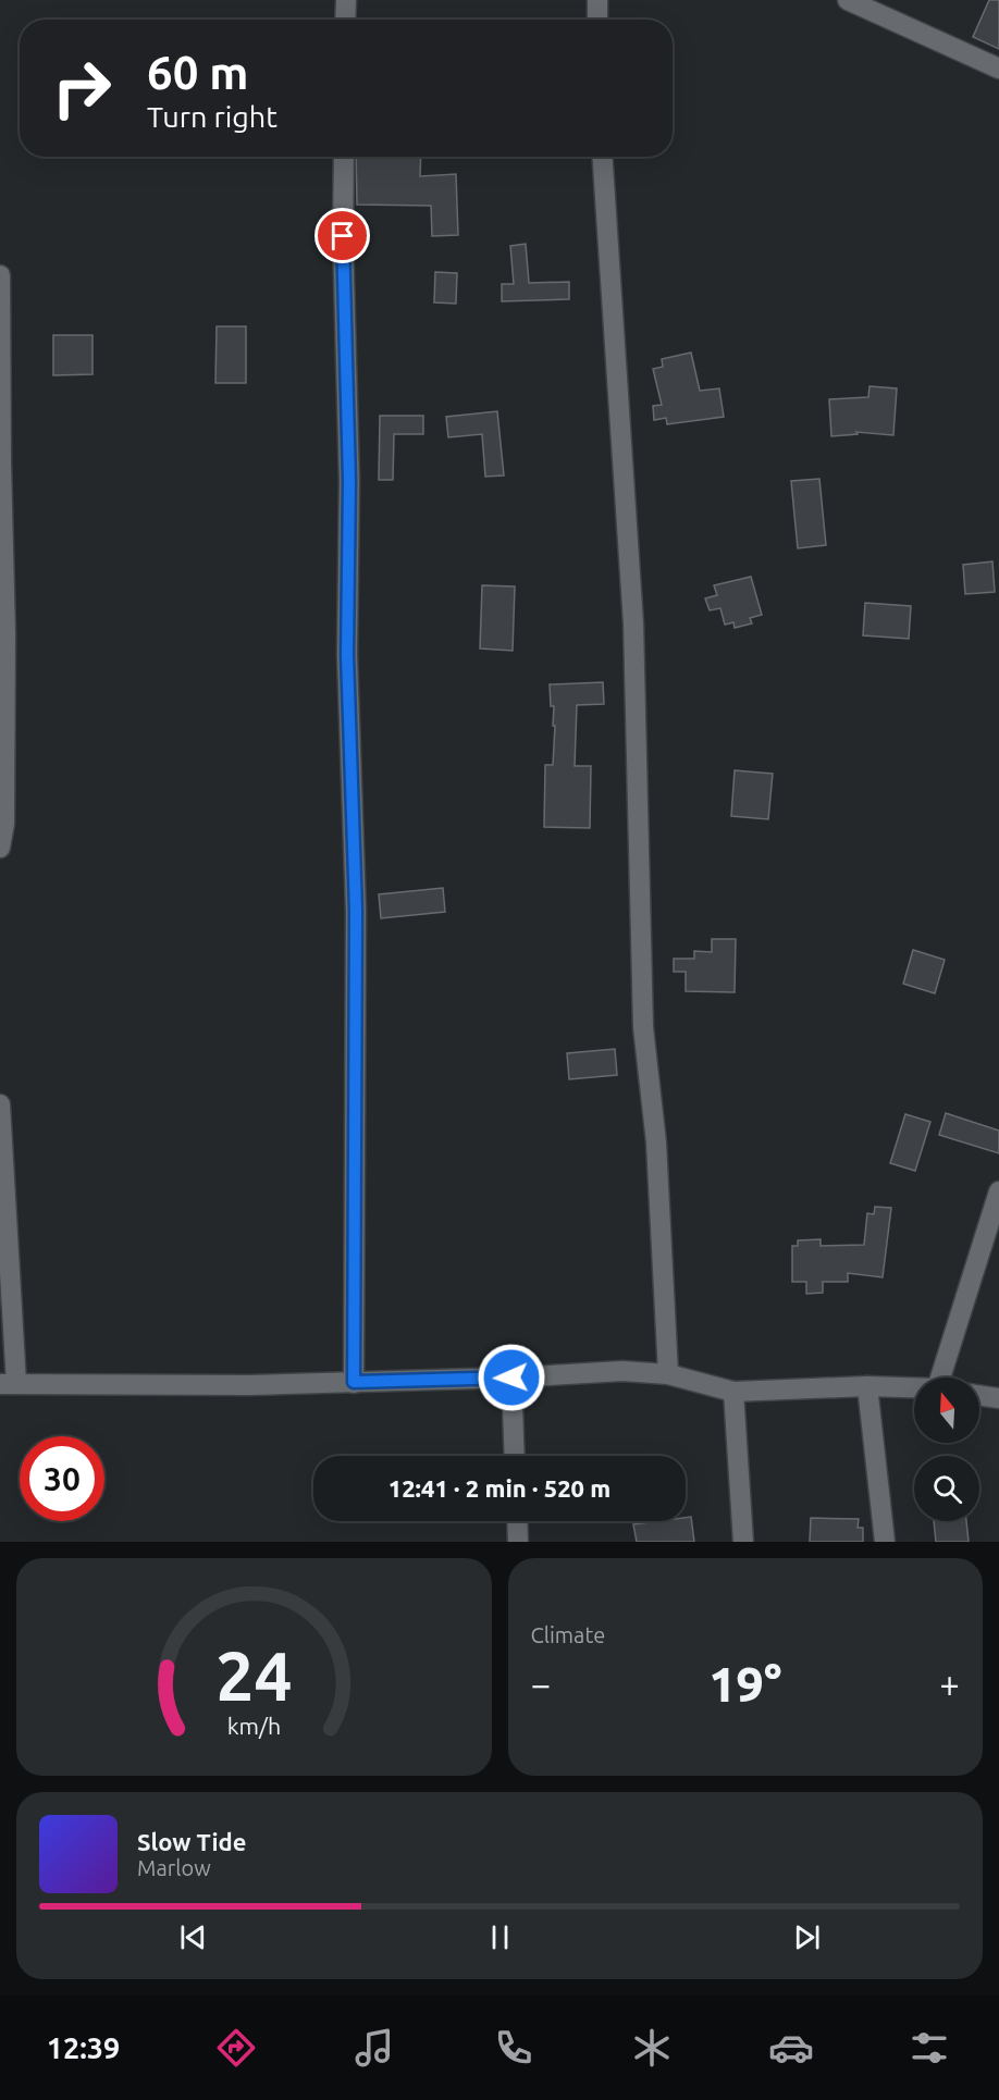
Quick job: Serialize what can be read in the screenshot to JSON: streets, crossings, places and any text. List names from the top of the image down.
{
  "north": "top",
  "page": {
    "turn": ["60 m", "Turn right"],
    "limit": "30",
    "trip": "12:41 · 2 min · 520 m",
    "tile": "Climate",
    "heat": ["−", "19°", "+"],
    "song": ["Slow Tide", "Marlow"],
    "tabs": "12:39",
    "gauge": ["24", "km/h"]
  }
}
